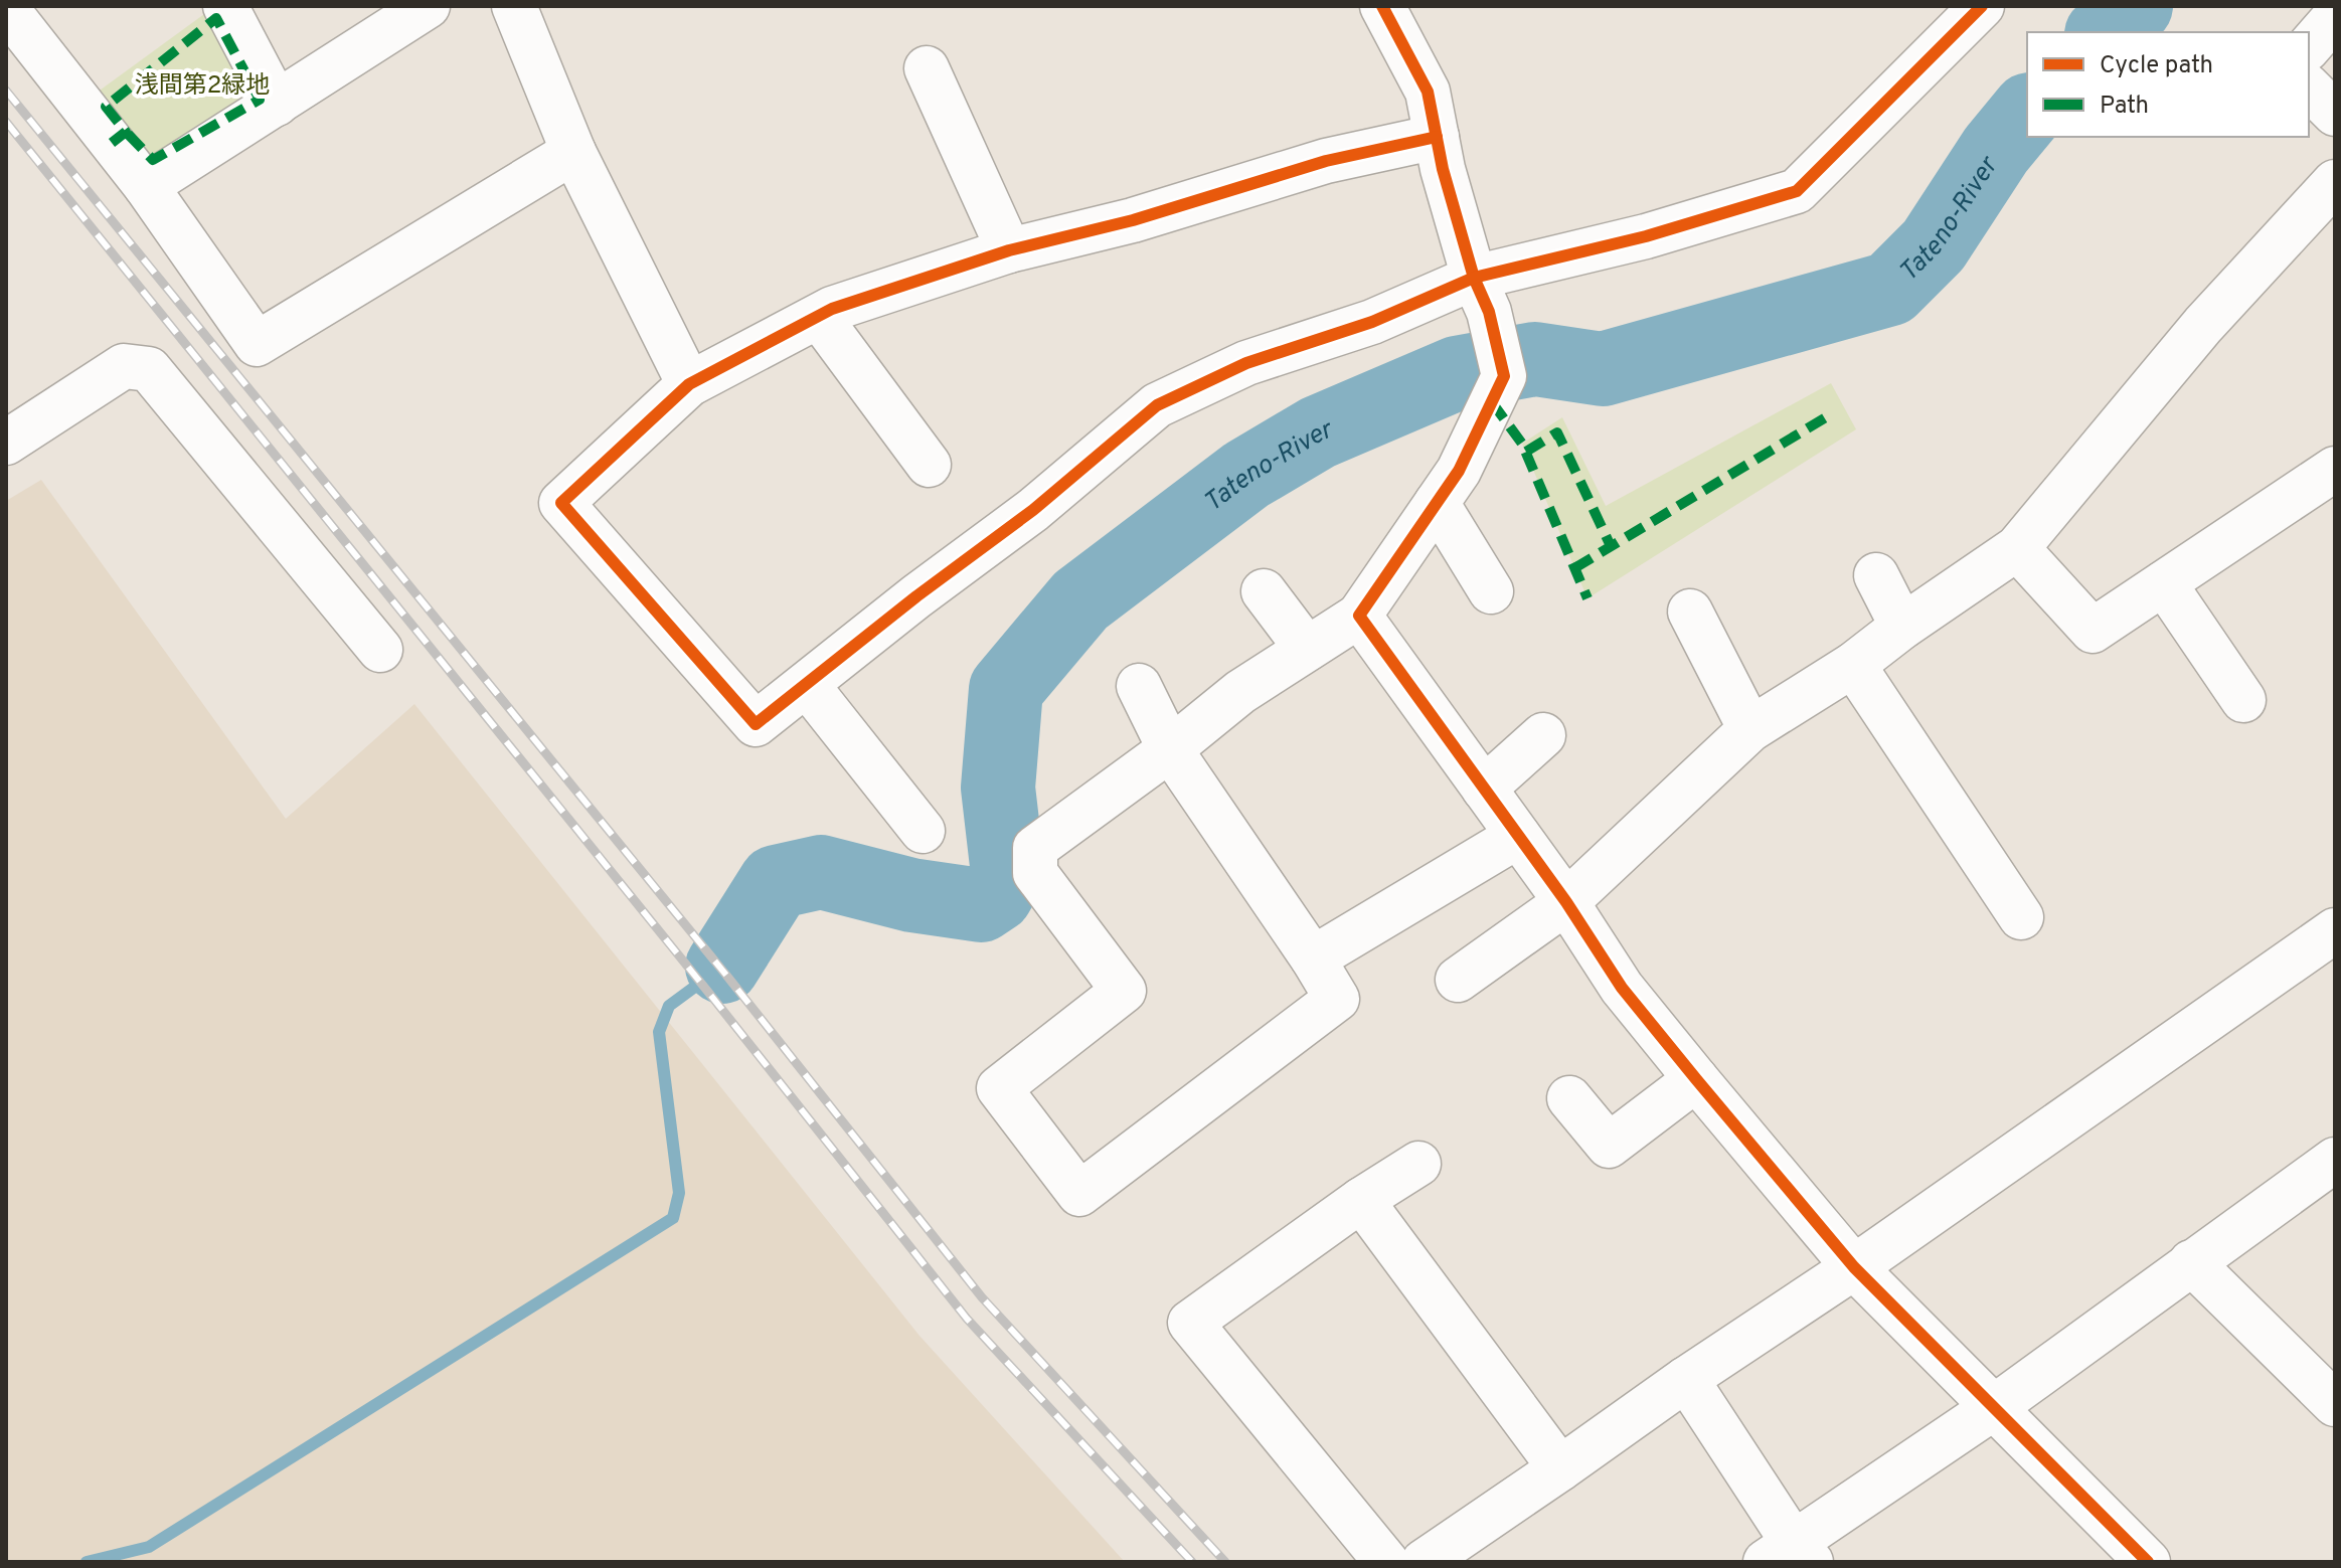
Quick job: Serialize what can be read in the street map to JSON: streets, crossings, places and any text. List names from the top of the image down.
{
  "water": ["Tateno-River"],
  "parks": ["浅間第2緑地"],
  "legend": ["Cycle path", "Path"]
}
